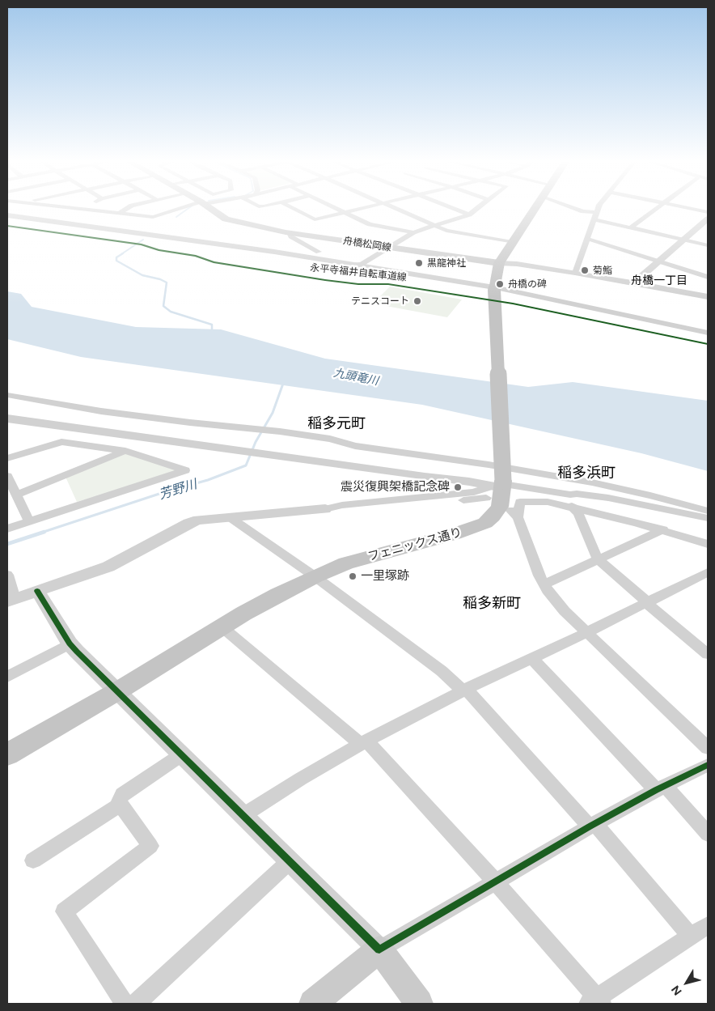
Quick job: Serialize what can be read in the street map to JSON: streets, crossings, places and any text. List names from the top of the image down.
{
  "streets": {
    "main road": ["舟橋松岡線", "フェニックス通り"],
    "cycle path": ["永平寺福井自転車道線"]
  },
  "crossings": [
    ["舟橋松岡線", "フェニックス通り"]
  ],
  "districts": [
    "舟橋一丁目",
    "稲多元町",
    "稲多浜町",
    "稲多新町"
  ],
  "water": ["九頭竜川", "芳野川"],
  "places": [
    "黒龍神社",
    "菊鮨",
    "舟橋の碑",
    "テニスコート",
    "震災復興架橋記念碑",
    "一里塚跡"
  ],
  "north": "bottom left"
}
